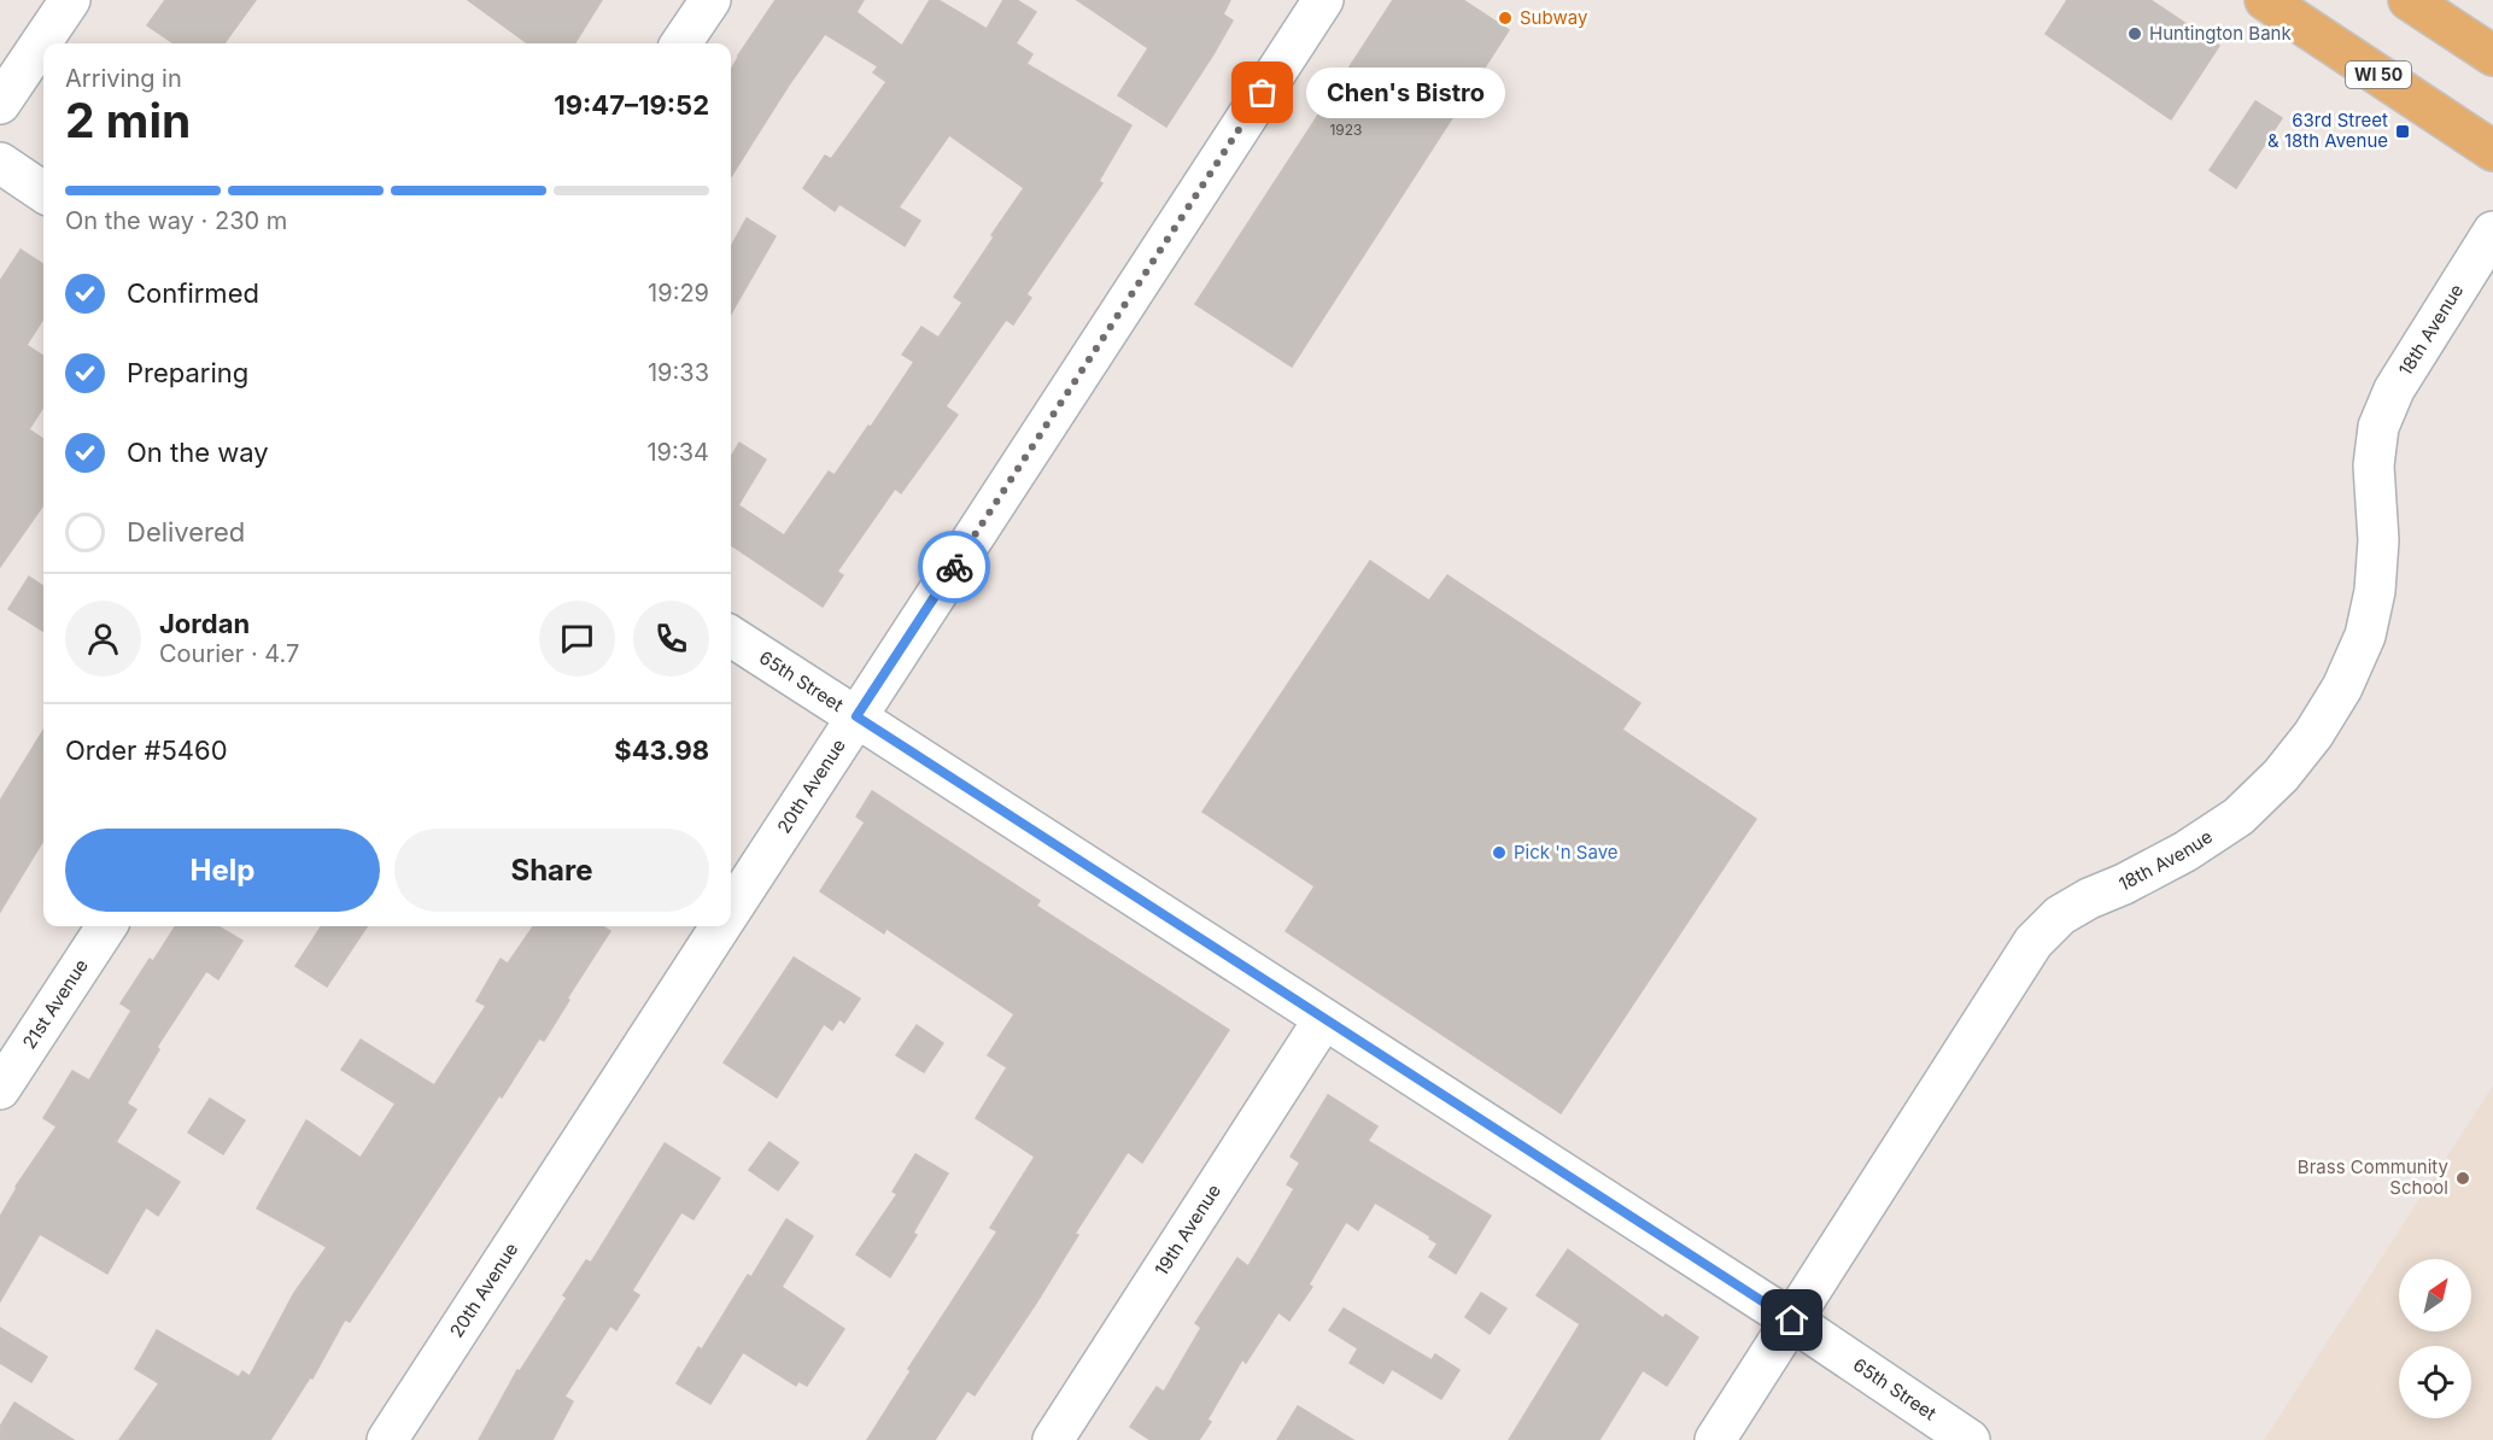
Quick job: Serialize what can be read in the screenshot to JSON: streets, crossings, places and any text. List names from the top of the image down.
{
  "streets": {
    "main road": ["WI 50"],
    "street": [
      "18th Avenue",
      "65th Street",
      "20th Avenue",
      "21st Avenue",
      "19th Avenue"
    ]
  },
  "crossings": [
    ["18th Avenue", "65th Street"],
    ["65th Street", "20th Avenue"],
    ["65th Street", "19th Avenue"]
  ],
  "places": {
    "other": [
      "Subway",
      "Huntington Bank",
      "Chen's Bistro",
      "Pick 'n Save",
      "Brass Community School"
    ],
    "transit": ["63rd Street & 18th Avenue"]
  },
  "house_numbers": ["1923"],
  "north": "top right",
  "page": {
    "heading": ["2 min", "Arriving in", "19:47–19:52"],
    "panel": [
      "Jordan",
      "Courier · 4.7",
      "Order #5460",
      "$43.98"
    ],
    "bubble": "Chen's Bistro",
    "bar": "On the way · 230 m",
    "list": [
      ["Confirmed", "19:29"],
      ["Preparing", "19:33"],
      ["On the way", "19:34"],
      "Delivered"
    ],
    "buttons": ["Help", "Share"]
  }
}
